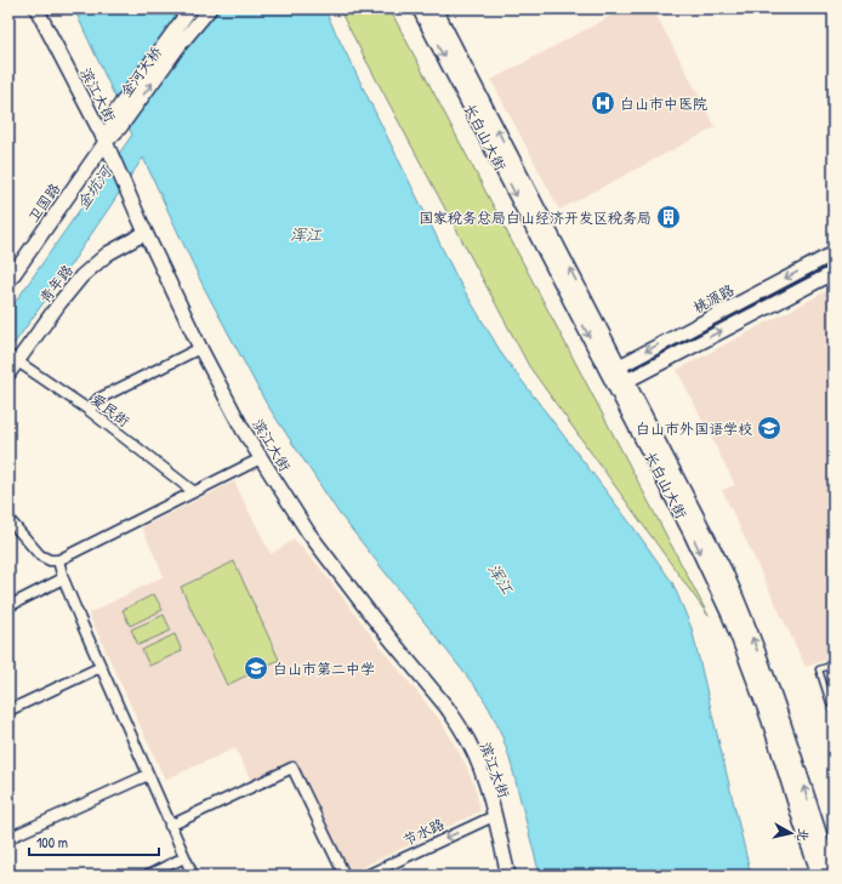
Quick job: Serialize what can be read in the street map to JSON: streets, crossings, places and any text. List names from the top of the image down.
{
  "streets": {
    "main road": ["长白山大街"],
    "street": [
      "金河大桥",
      "滨江大街",
      "卫国路",
      "青年路",
      "桃源路",
      "爱民街",
      "节水路"
    ]
  },
  "crossings": [
    ["金河大桥", "滨江大街"],
    ["金河大桥", "卫国路"],
    ["滨江大街", "卫国路"],
    ["滨江大街", "青年路"],
    ["滨江大街", "节水路"],
    ["长白山大街", "桃源路"],
    ["青年路", "爱民街"]
  ],
  "one_way": ["节水路"],
  "water": ["金坑河", "浑江"],
  "places": {
    "hospital": ["白山市中医院"],
    "building": ["国家税务总局白山经济开发区税务局"],
    "school or university": ["白山市外国语学校", "白山市第二中学"]
  },
  "scale_bar": "100 m",
  "north": "right"
}
